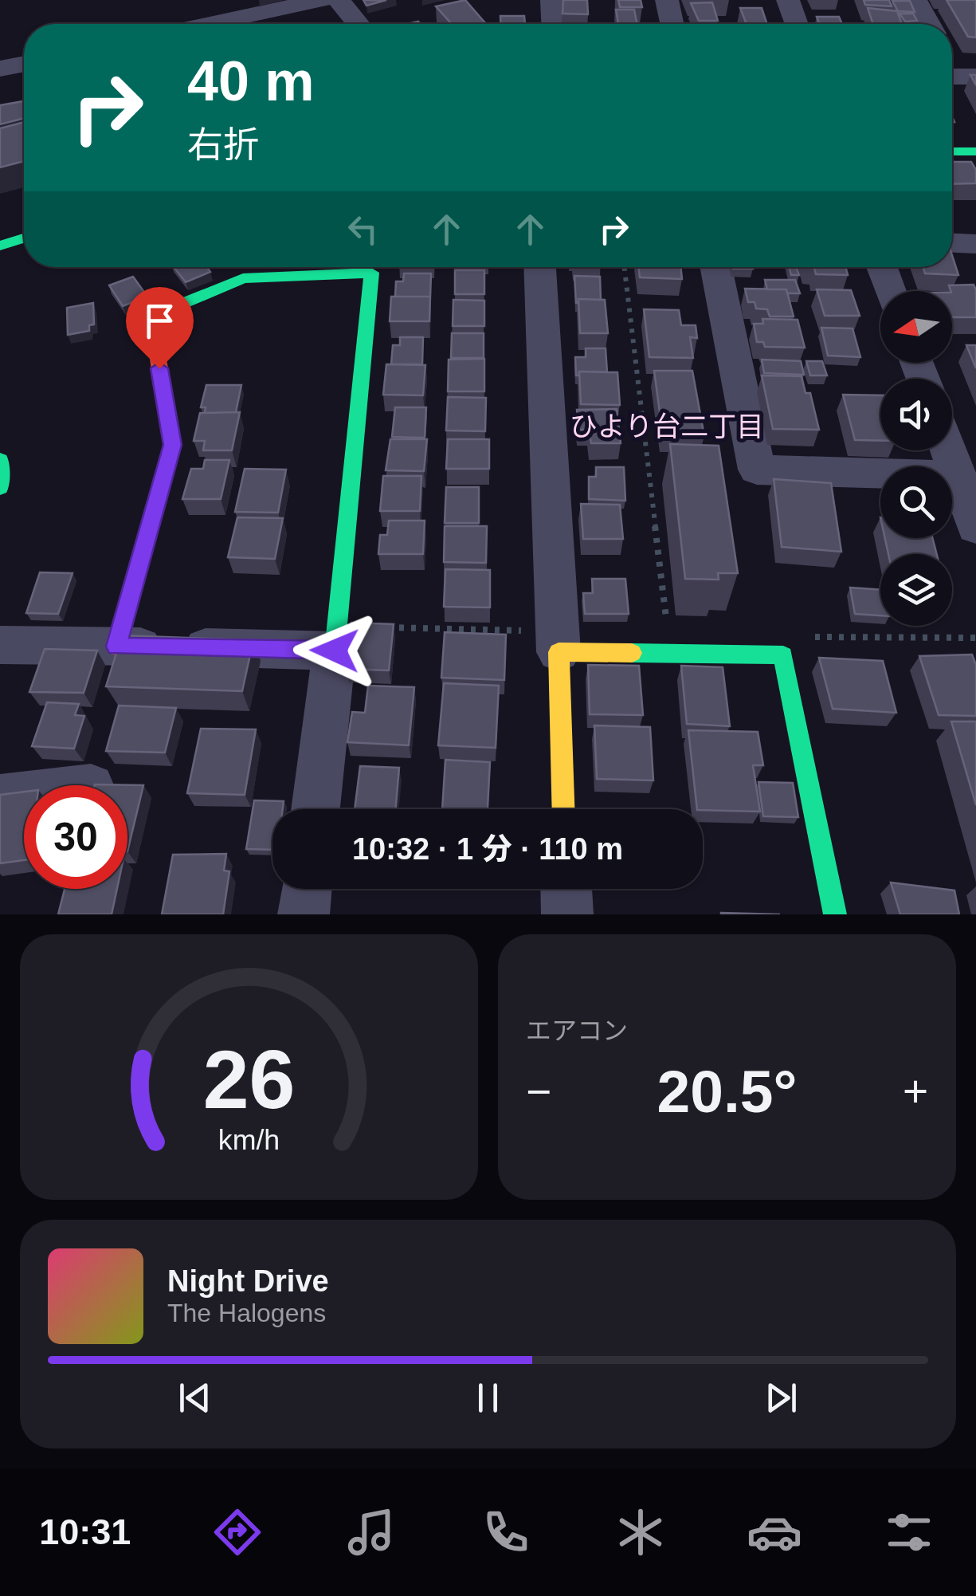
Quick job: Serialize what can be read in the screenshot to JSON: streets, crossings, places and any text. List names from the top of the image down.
{
  "districts": ["ひより台二丁目"],
  "north": "left",
  "page": {
    "turn": ["40 m", "右折"],
    "limit": "30",
    "trip": "10:32 · 1 分 · 110 m",
    "tile": "エアコン",
    "heat": ["−", "20.5°", "+"],
    "song": ["Night Drive", "The Halogens"],
    "tabs": "10:31",
    "gauge": ["26", "km/h"]
  }
}
